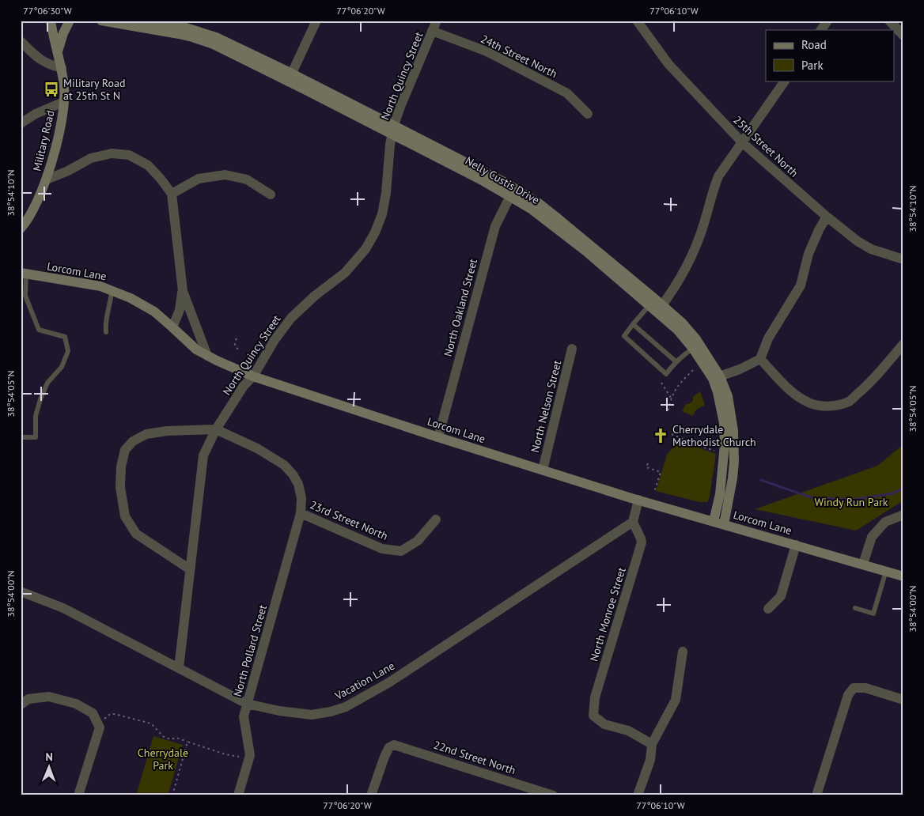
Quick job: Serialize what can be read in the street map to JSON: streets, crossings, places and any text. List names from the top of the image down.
{
  "streets": {
    "street": [
      "24th Street North",
      "North Quincy Street",
      "Military Road",
      "25th Street North",
      "Nelly Custis Drive",
      "Lorcom Lane",
      "North Oakland Street",
      "North Nelson Street",
      "23rd Street North",
      "North Monroe Street",
      "North Pollard Street",
      "Vacation Lane",
      "22nd Street North"
    ]
  },
  "crossings": [
    ["24th Street North", "North Quincy Street"],
    ["North Quincy Street", "Nelly Custis Drive"],
    ["North Quincy Street", "Lorcom Lane"],
    ["North Quincy Street", "23rd Street North"],
    ["North Quincy Street", "Vacation Lane"],
    ["Nelly Custis Drive", "Lorcom Lane"],
    ["Nelly Custis Drive", "North Oakland Street"],
    ["Lorcom Lane", "North Oakland Street"],
    ["Lorcom Lane", "North Nelson Street"],
    ["23rd Street North", "North Pollard Street"],
    ["North Monroe Street", "Vacation Lane"],
    ["North Pollard Street", "Vacation Lane"]
  ],
  "parks": ["Windy Run Park", "Cherrydale Park"],
  "places": {
    "bus stop": ["Military Road at 25th St N"],
    "church": ["Cherrydale Methodist Church"]
  },
  "legend": ["Road", "Park"],
  "north": "top",
  "coordinates": [
    "77°06'30\"W",
    "77°06'20\"W",
    "77°06'10\"W",
    "38°54'10\"N",
    "38°54'05\"N",
    "38°54'00\"N"
  ]
}
